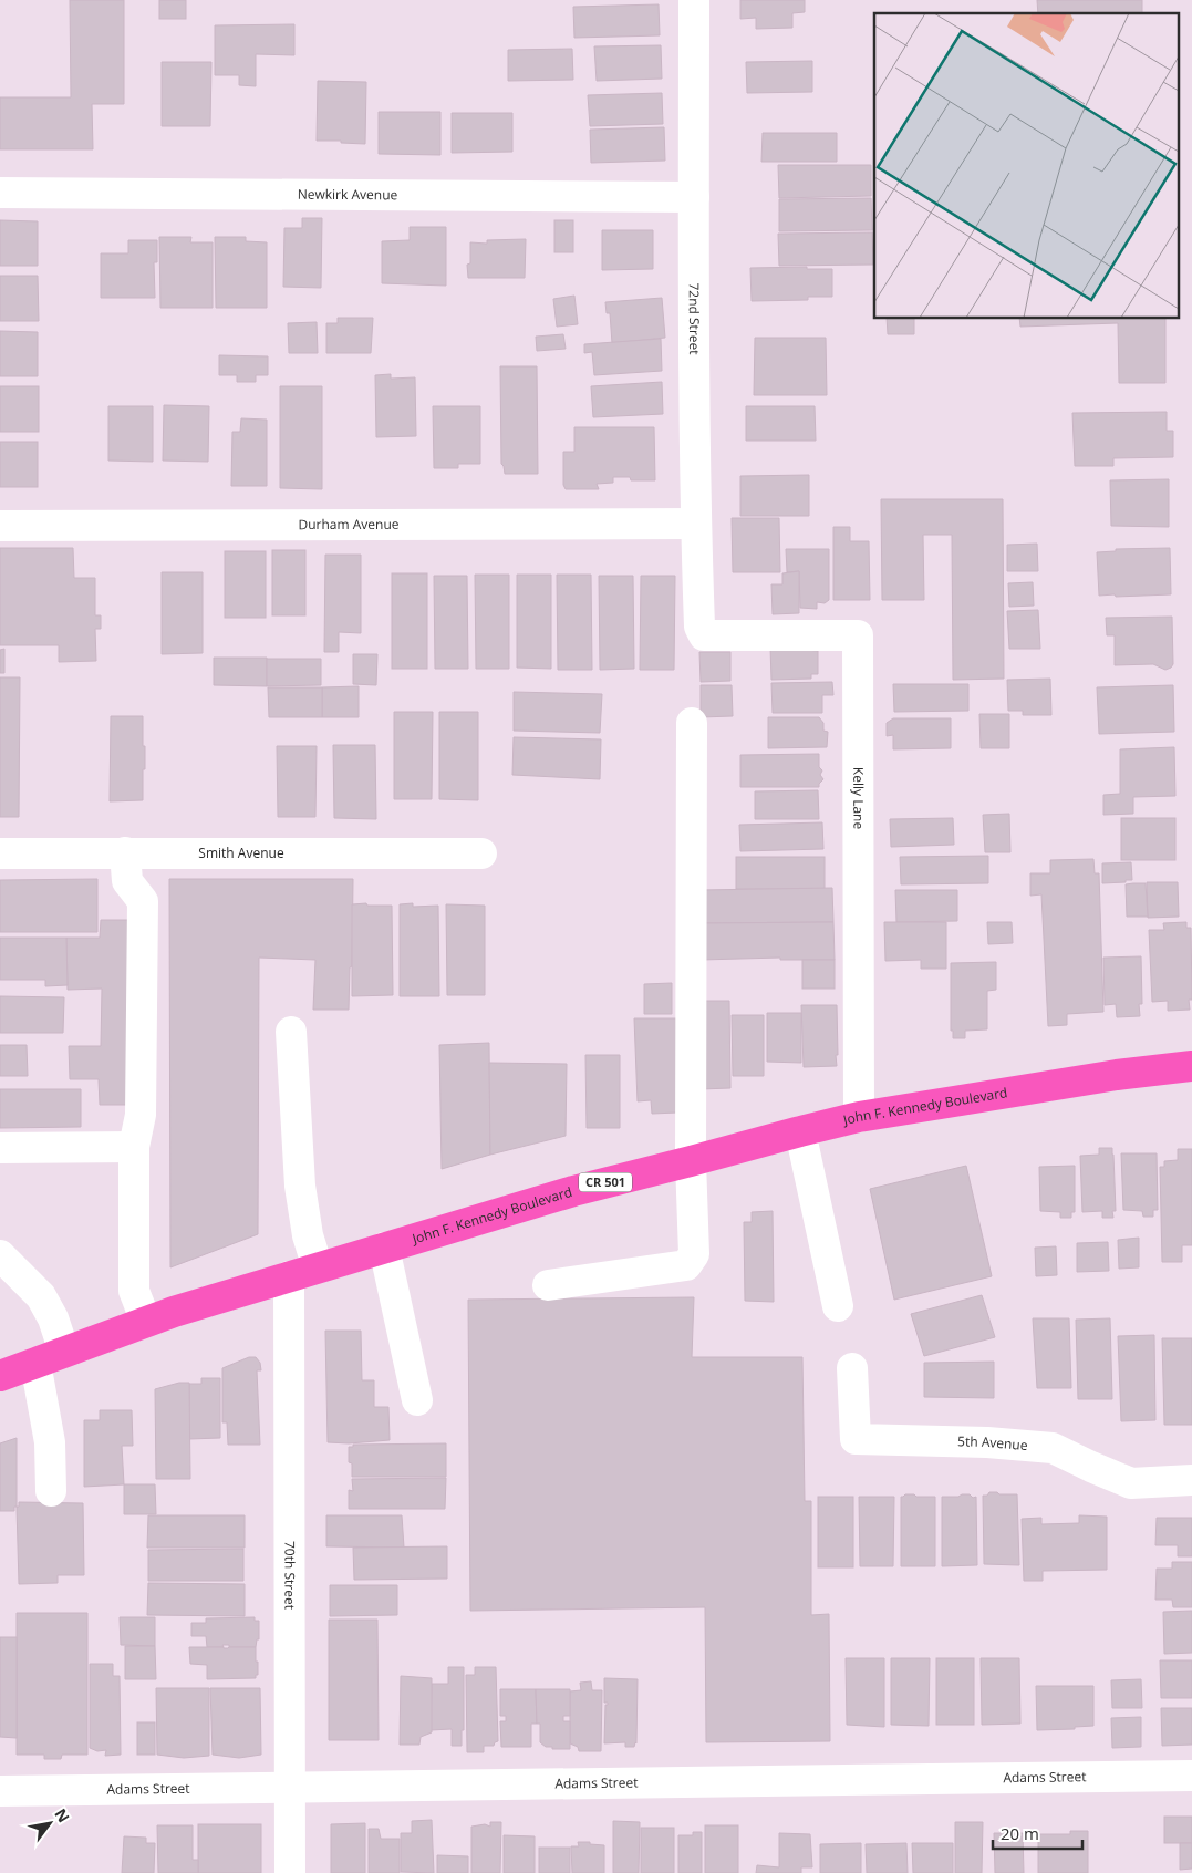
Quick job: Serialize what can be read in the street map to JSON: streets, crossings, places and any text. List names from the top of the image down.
{
  "streets": {
    "main road": ["John F. Kennedy Boulevard", "CR 501"],
    "street": [
      "Newkirk Avenue",
      "72nd Street",
      "Durham Avenue",
      "Kelly Lane",
      "Smith Avenue",
      "5th Avenue",
      "70th Street",
      "Adams Street"
    ]
  },
  "crossings": [
    ["Newkirk Avenue", "72nd Street"],
    ["72nd Street", "Durham Avenue"],
    ["72nd Street", "Kelly Lane"],
    ["Kelly Lane", "John F. Kennedy Boulevard"],
    ["John F. Kennedy Boulevard", "70th Street"],
    ["70th Street", "Adams Street"]
  ],
  "scale_bar": "20 m",
  "north": "top right"
}
